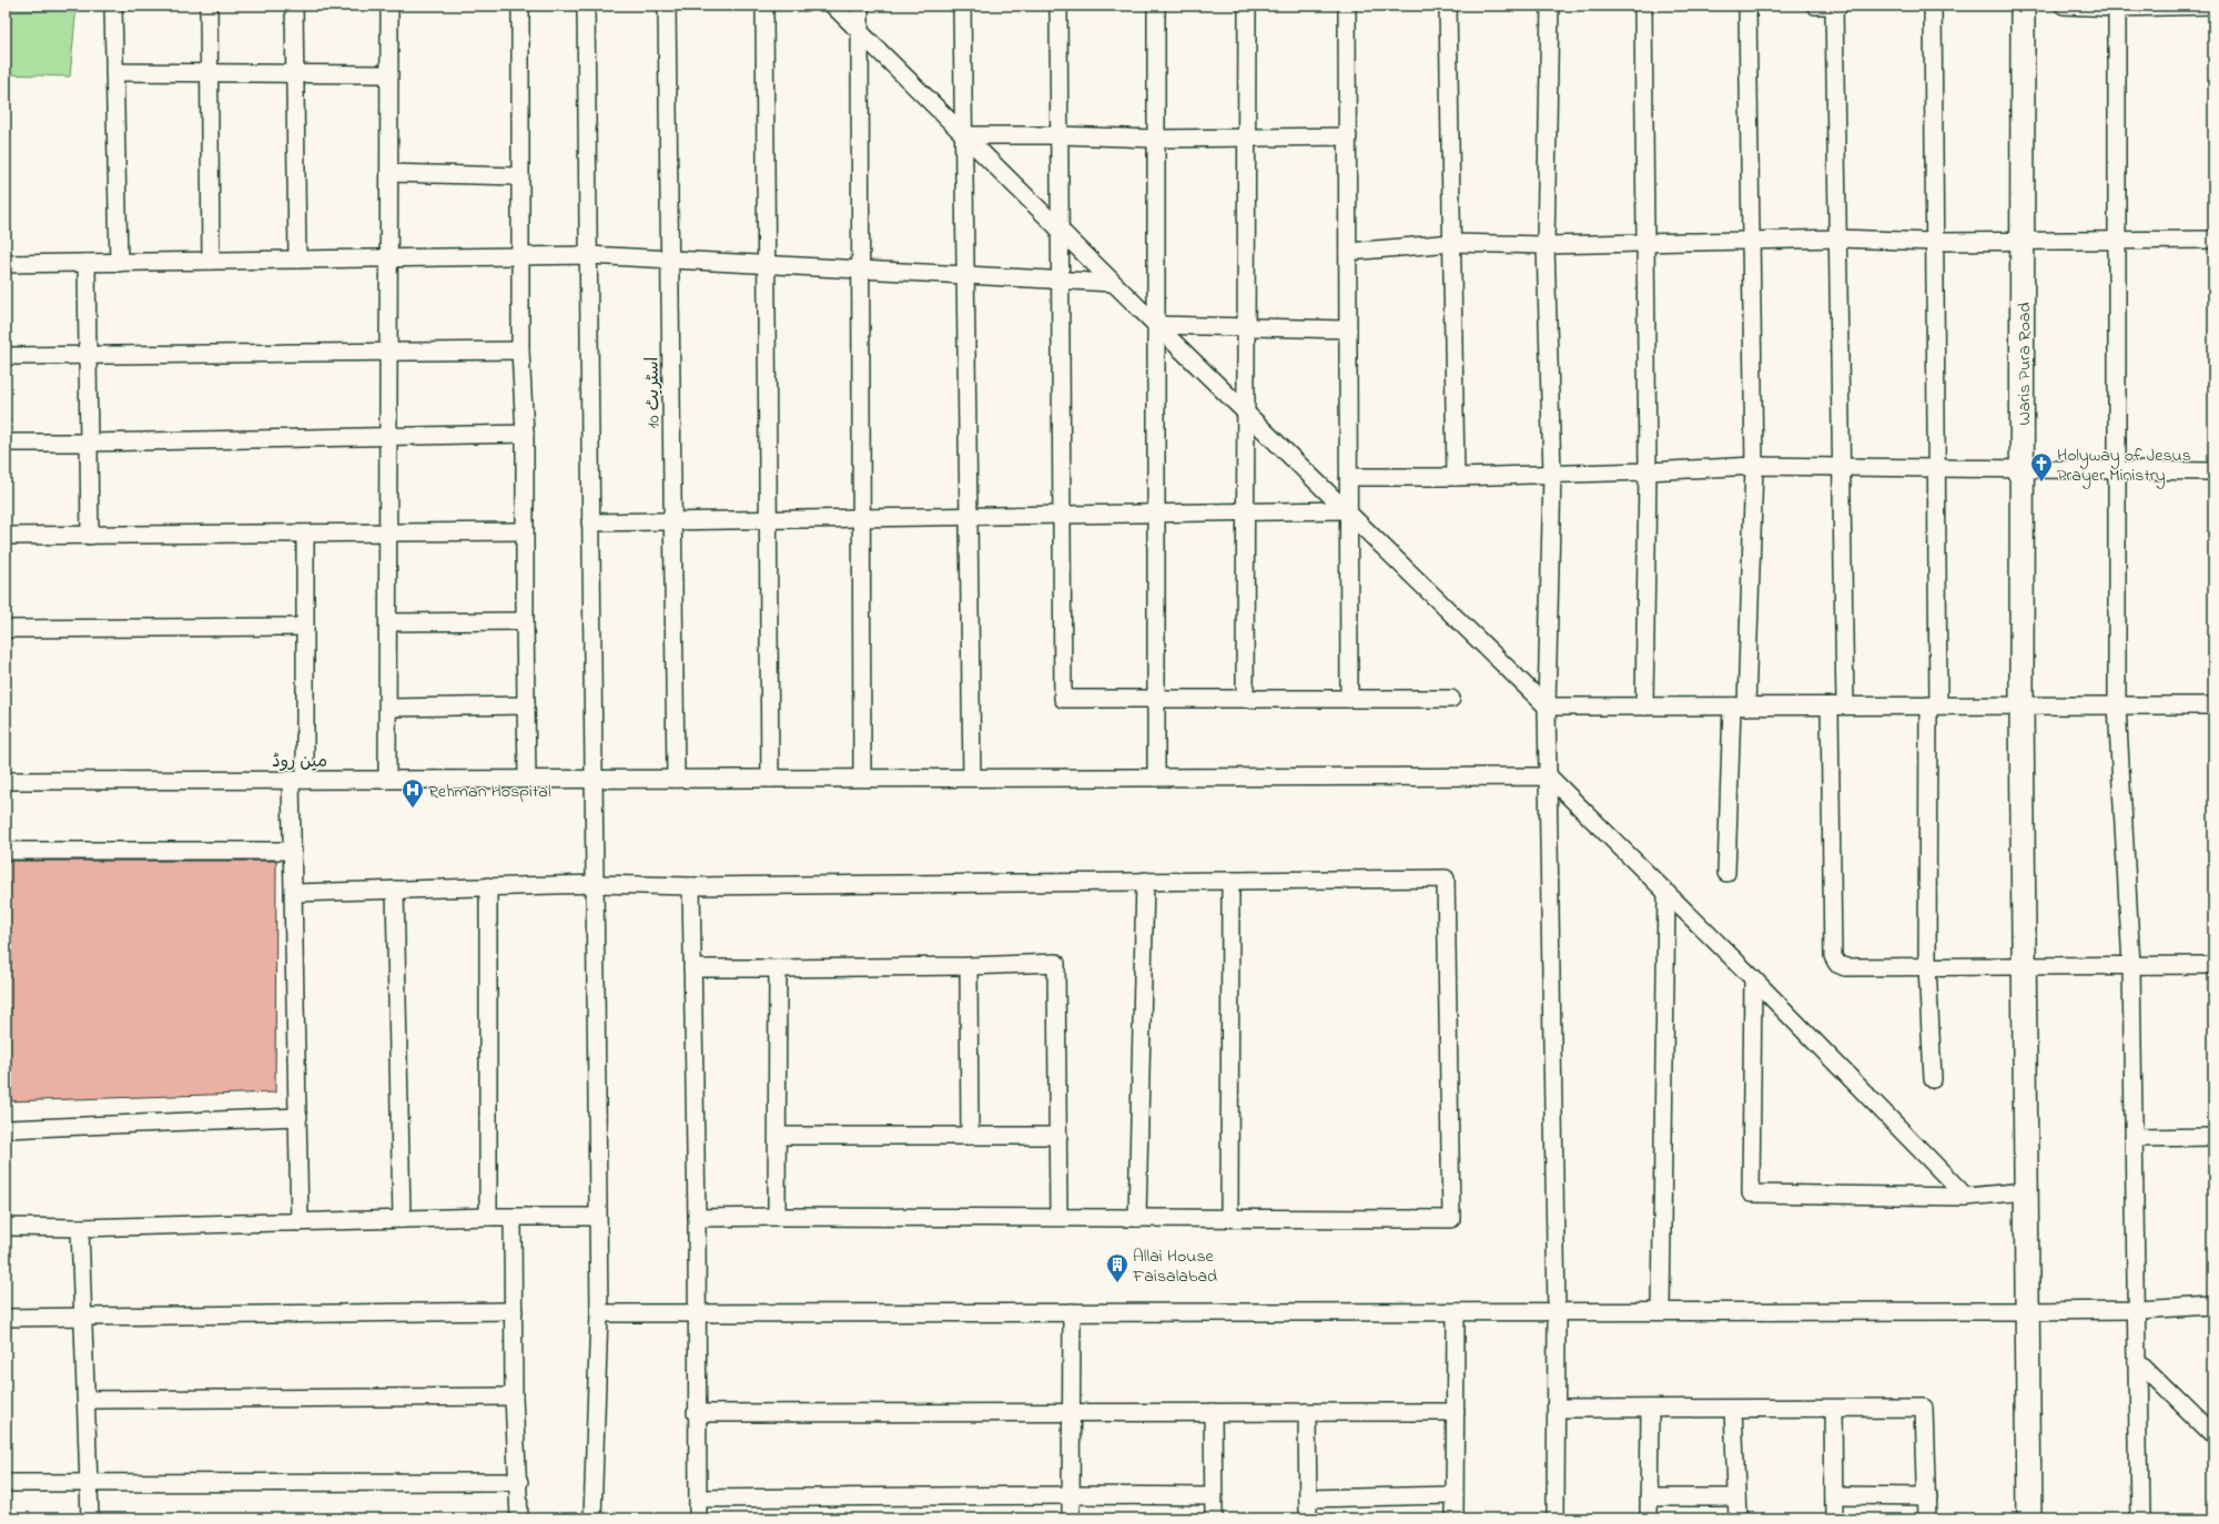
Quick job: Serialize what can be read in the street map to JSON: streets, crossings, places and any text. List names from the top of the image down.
{
  "streets": {
    "main road": ["Waris Pura Road"],
    "street": ["اسٹریٹ 10", "مین روڈ"]
  },
  "crossings": [
    ["اسٹریٹ 10", "مین روڈ"]
  ],
  "places": {
    "church": ["Holyway of Jesus Prayer Ministry"],
    "hospital": ["Rehman Hospital"],
    "building": ["Allai House Faisalabad"]
  }
}
